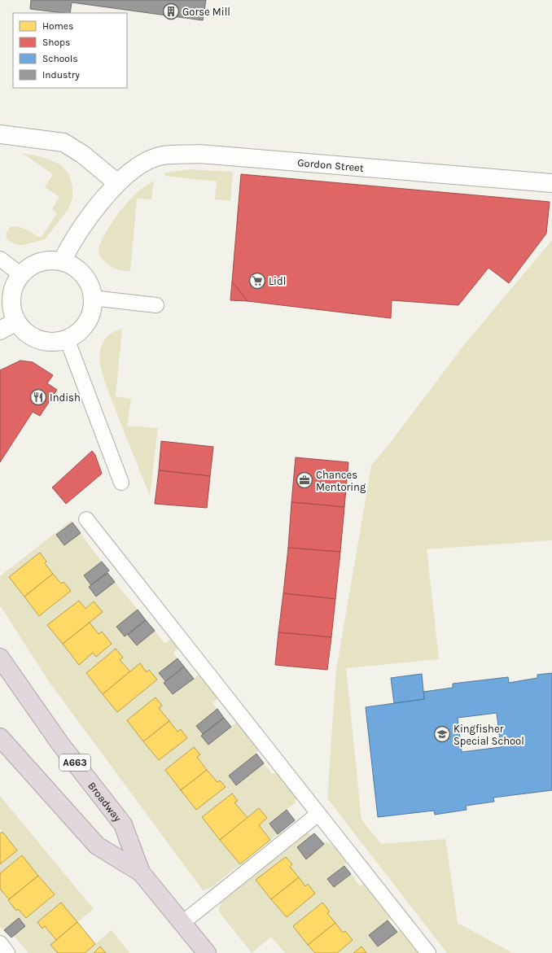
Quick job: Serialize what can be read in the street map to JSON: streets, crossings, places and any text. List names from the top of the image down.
{
  "streets": {
    "highway": ["A663", "Broadway"],
    "street": ["Gordon Street"]
  },
  "places": {
    "building": ["Gorse Mill"],
    "supermarket": ["Lidl"],
    "restaurant": ["Indish"],
    "office": ["Chances Mentoring"],
    "school or university": ["Kingfisher Special School"]
  },
  "legend": [
    "Homes",
    "Shops",
    "Schools",
    "Industry"
  ]
}
